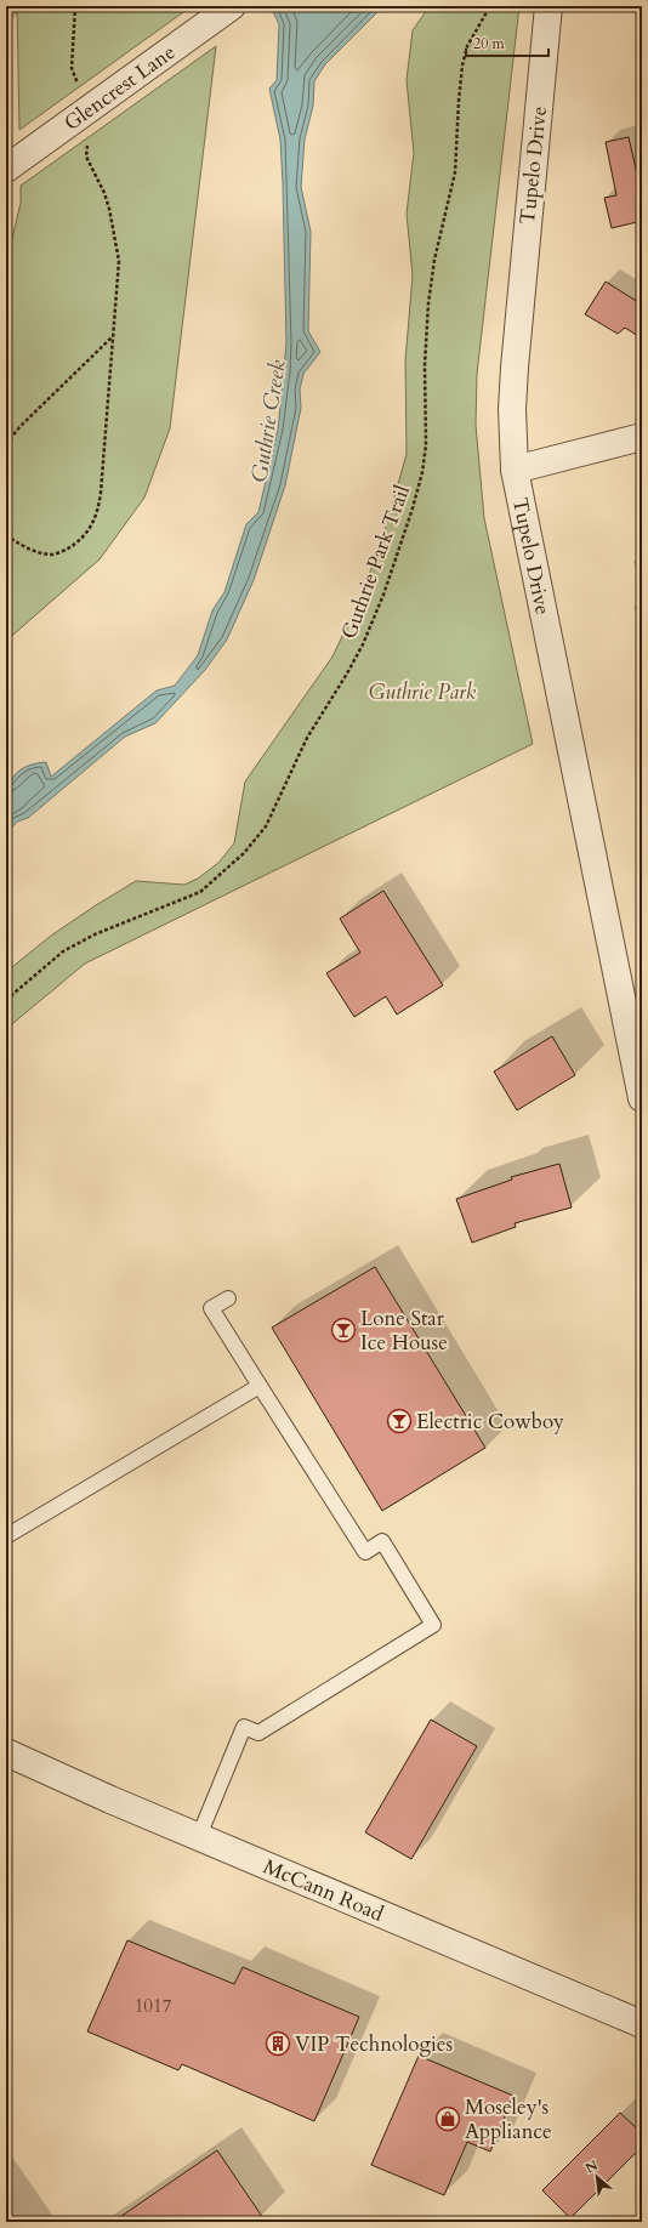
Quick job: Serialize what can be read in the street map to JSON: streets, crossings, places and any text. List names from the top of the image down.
{
  "streets": {
    "street": ["Glencrest Lane", "Tupelo Drive", "McCann Road"],
    "path": ["Guthrie Park Trail"]
  },
  "water": ["Guthrie Creek"],
  "parks": ["Guthrie Park"],
  "places": {
    "bar": ["Lone Star Ice House", "Electric Cowboy"],
    "building": ["VIP Technologies"],
    "shop": ["Moseley's Appliance"]
  },
  "house_numbers": ["1017"],
  "scale_bar": "20 m",
  "north": "top left"
}
